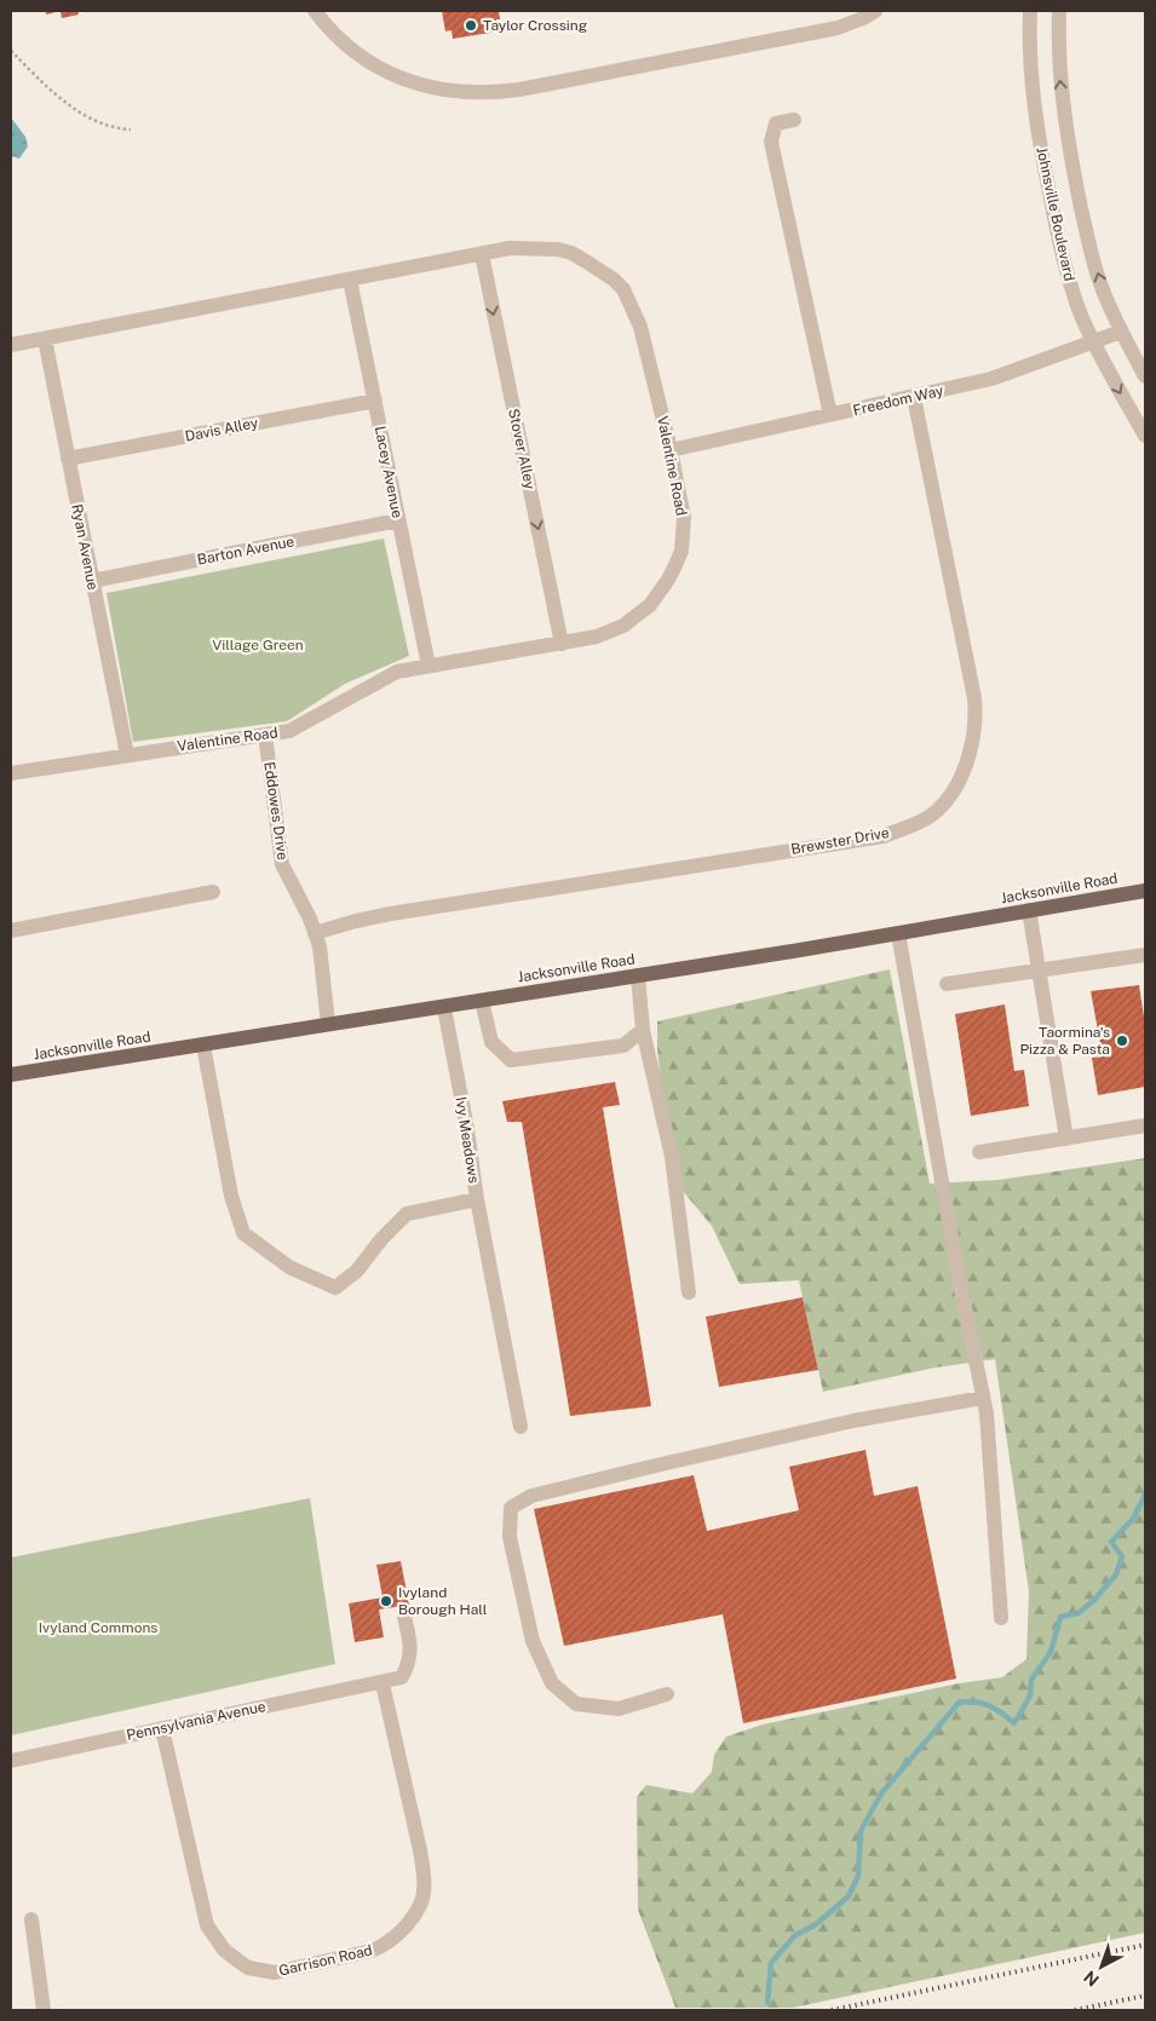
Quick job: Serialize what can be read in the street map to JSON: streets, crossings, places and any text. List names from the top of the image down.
{
  "streets": {
    "main road": ["Jacksonville Road"],
    "street": [
      "Johnsville Boulevard",
      "Freedom Way",
      "Davis Alley",
      "Stover Alley",
      "Valentine Road",
      "Lacey Avenue",
      "Ryan Avenue",
      "Barton Avenue",
      "Eddowes Drive",
      "Brewster Drive",
      "Ivy Meadows",
      "Pennsylvania Avenue",
      "Garrison Road"
    ]
  },
  "crossings": [
    ["Johnsville Boulevard", "Freedom Way"],
    ["Freedom Way", "Valentine Road"],
    ["Freedom Way", "Brewster Drive"],
    ["Davis Alley", "Lacey Avenue"],
    ["Davis Alley", "Ryan Avenue"],
    ["Stover Alley", "Valentine Road"],
    ["Valentine Road", "Lacey Avenue"],
    ["Valentine Road", "Ryan Avenue"],
    ["Valentine Road", "Eddowes Drive"],
    ["Lacey Avenue", "Barton Avenue"],
    ["Ryan Avenue", "Barton Avenue"],
    ["Eddowes Drive", "Brewster Drive"],
    ["Eddowes Drive", "Jacksonville Road"],
    ["Jacksonville Road", "Ivy Meadows"],
    ["Pennsylvania Avenue", "Garrison Road"]
  ],
  "one_way": ["Stover Alley"],
  "parks": ["Village Green", "Ivyland Commons"],
  "places": ["Taylor Crossing", "Taormina's Pizza & Pasta", "Ivyland Borough Hall"],
  "north": "bottom left"
}
